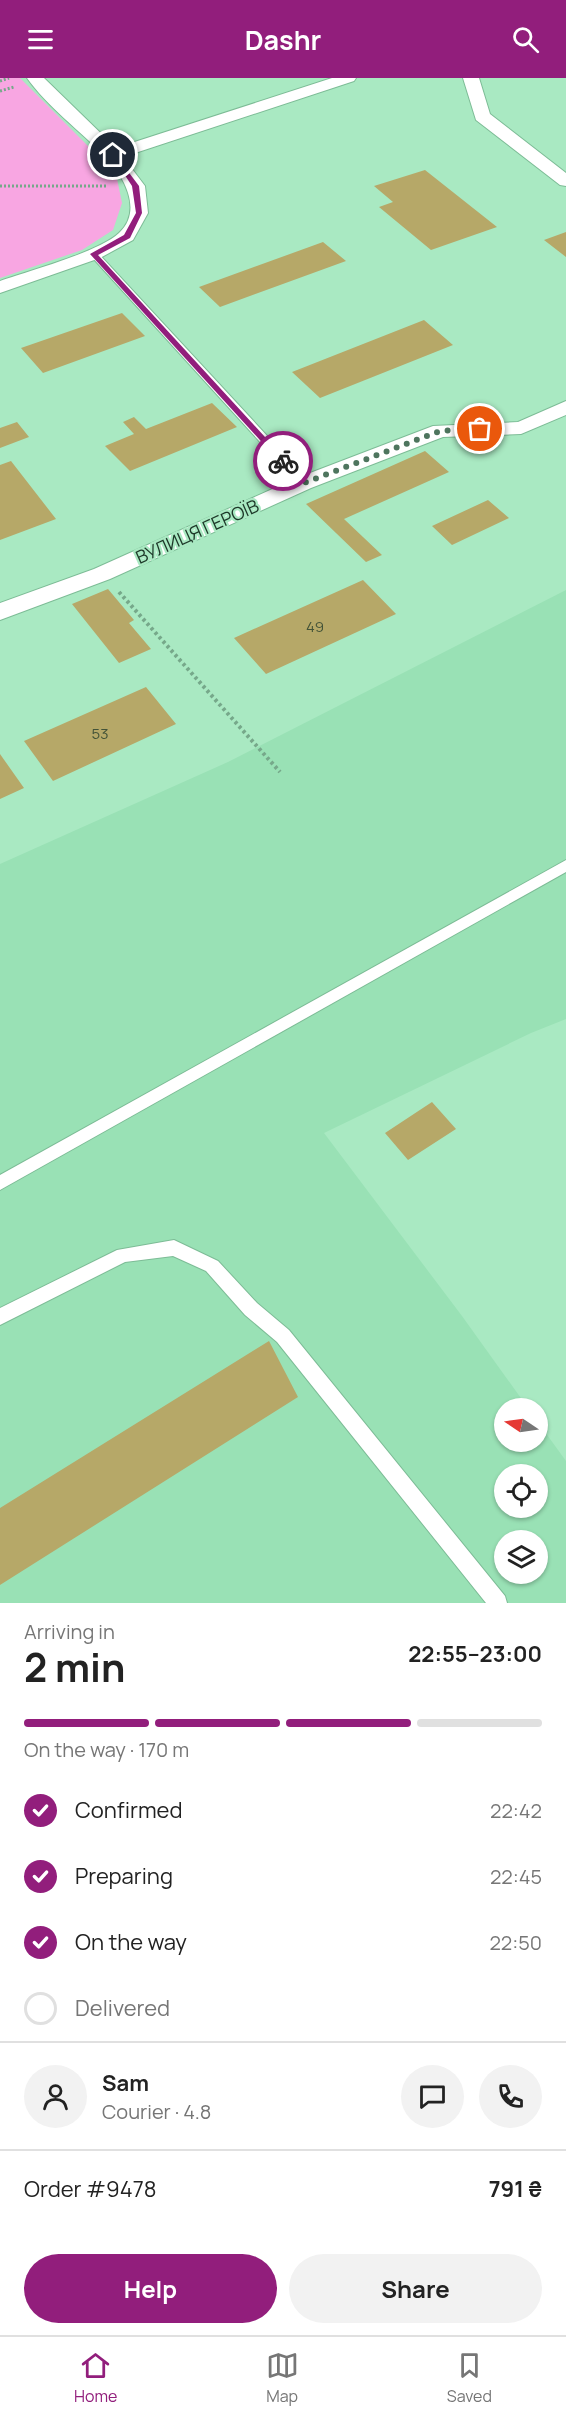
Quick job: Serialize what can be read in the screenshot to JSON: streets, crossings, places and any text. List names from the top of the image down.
{
  "streets": {
    "street": ["ВУЛИЦЯ ГЕРОЇВ"]
  },
  "house_numbers": ["49", "53"],
  "north": "left",
  "page": {
    "header": "Dashr",
    "heading": ["2 min", "Arriving in", "22:55–23:00"],
    "panel": [
      "Sam",
      "Courier · 4.8",
      "Order #9478",
      "791 ₴"
    ],
    "bar": "On the way · 170 m",
    "list": [
      ["Confirmed", "22:42"],
      ["Preparing", "22:45"],
      ["On the way", "22:50"],
      "Delivered"
    ],
    "buttons": ["Help", "Share"],
    "tabs": ["Home", "Map", "Saved"]
  }
}
